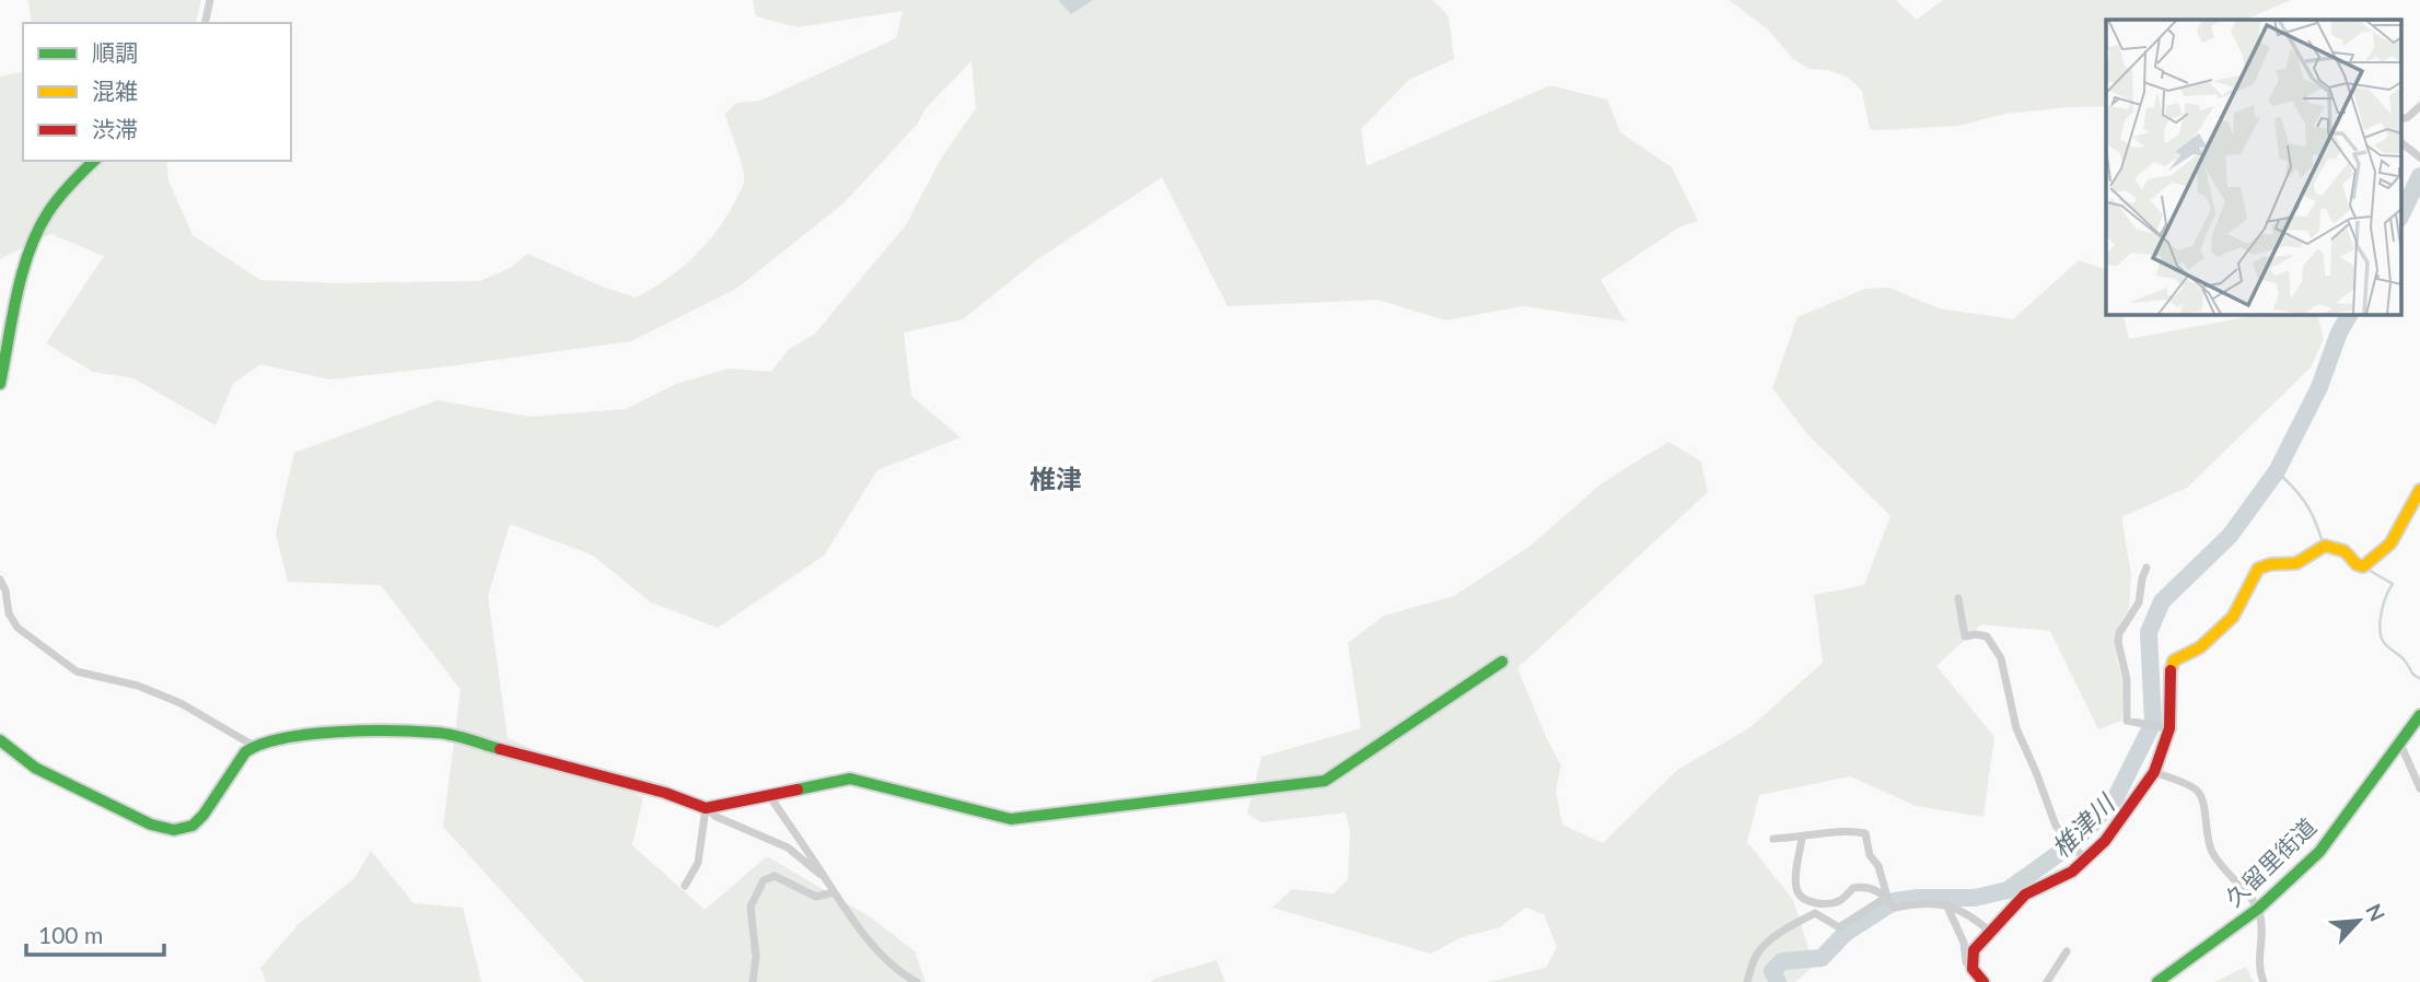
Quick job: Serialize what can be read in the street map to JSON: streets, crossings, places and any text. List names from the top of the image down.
{
  "streets": {
    "street": ["久留里街道"]
  },
  "districts": ["椎津"],
  "water": ["椎津川"],
  "legend": ["順調", "混雑", "渋滞"],
  "scale_bar": "100 m",
  "north": "top right"
}
